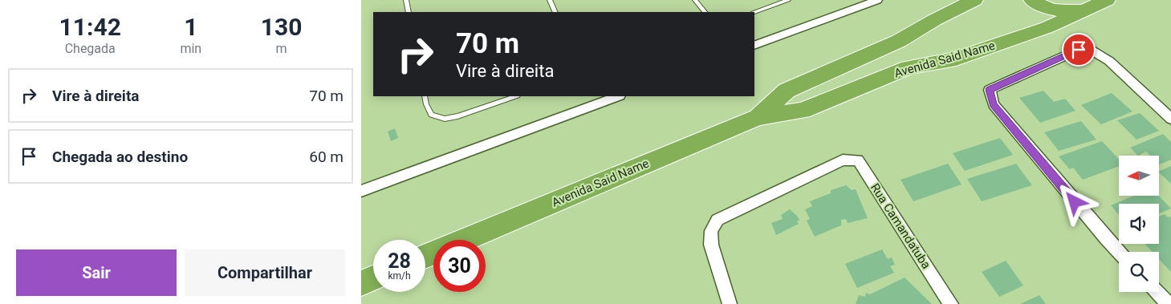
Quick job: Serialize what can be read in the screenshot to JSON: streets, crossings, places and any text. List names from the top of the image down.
{
  "streets": {
    "highway": ["Avenida Said Name"],
    "street": ["Rua Camandatuba"]
  },
  "north": "left",
  "page": {
    "eta": [
      "11:42",
      "Chegada",
      "1",
      "min",
      "130",
      "m"
    ],
    "turn": ["70 m", "Vire à direita"],
    "list": [
      {
        "name": "Vire à direita",
        "value": "70 m"
      },
      {
        "name": "Chegada ao destino",
        "value": "60 m"
      }
    ],
    "speed": "28 km/h",
    "limit": "30",
    "buttons": ["Sair", "Compartilhar"]
  }
}
